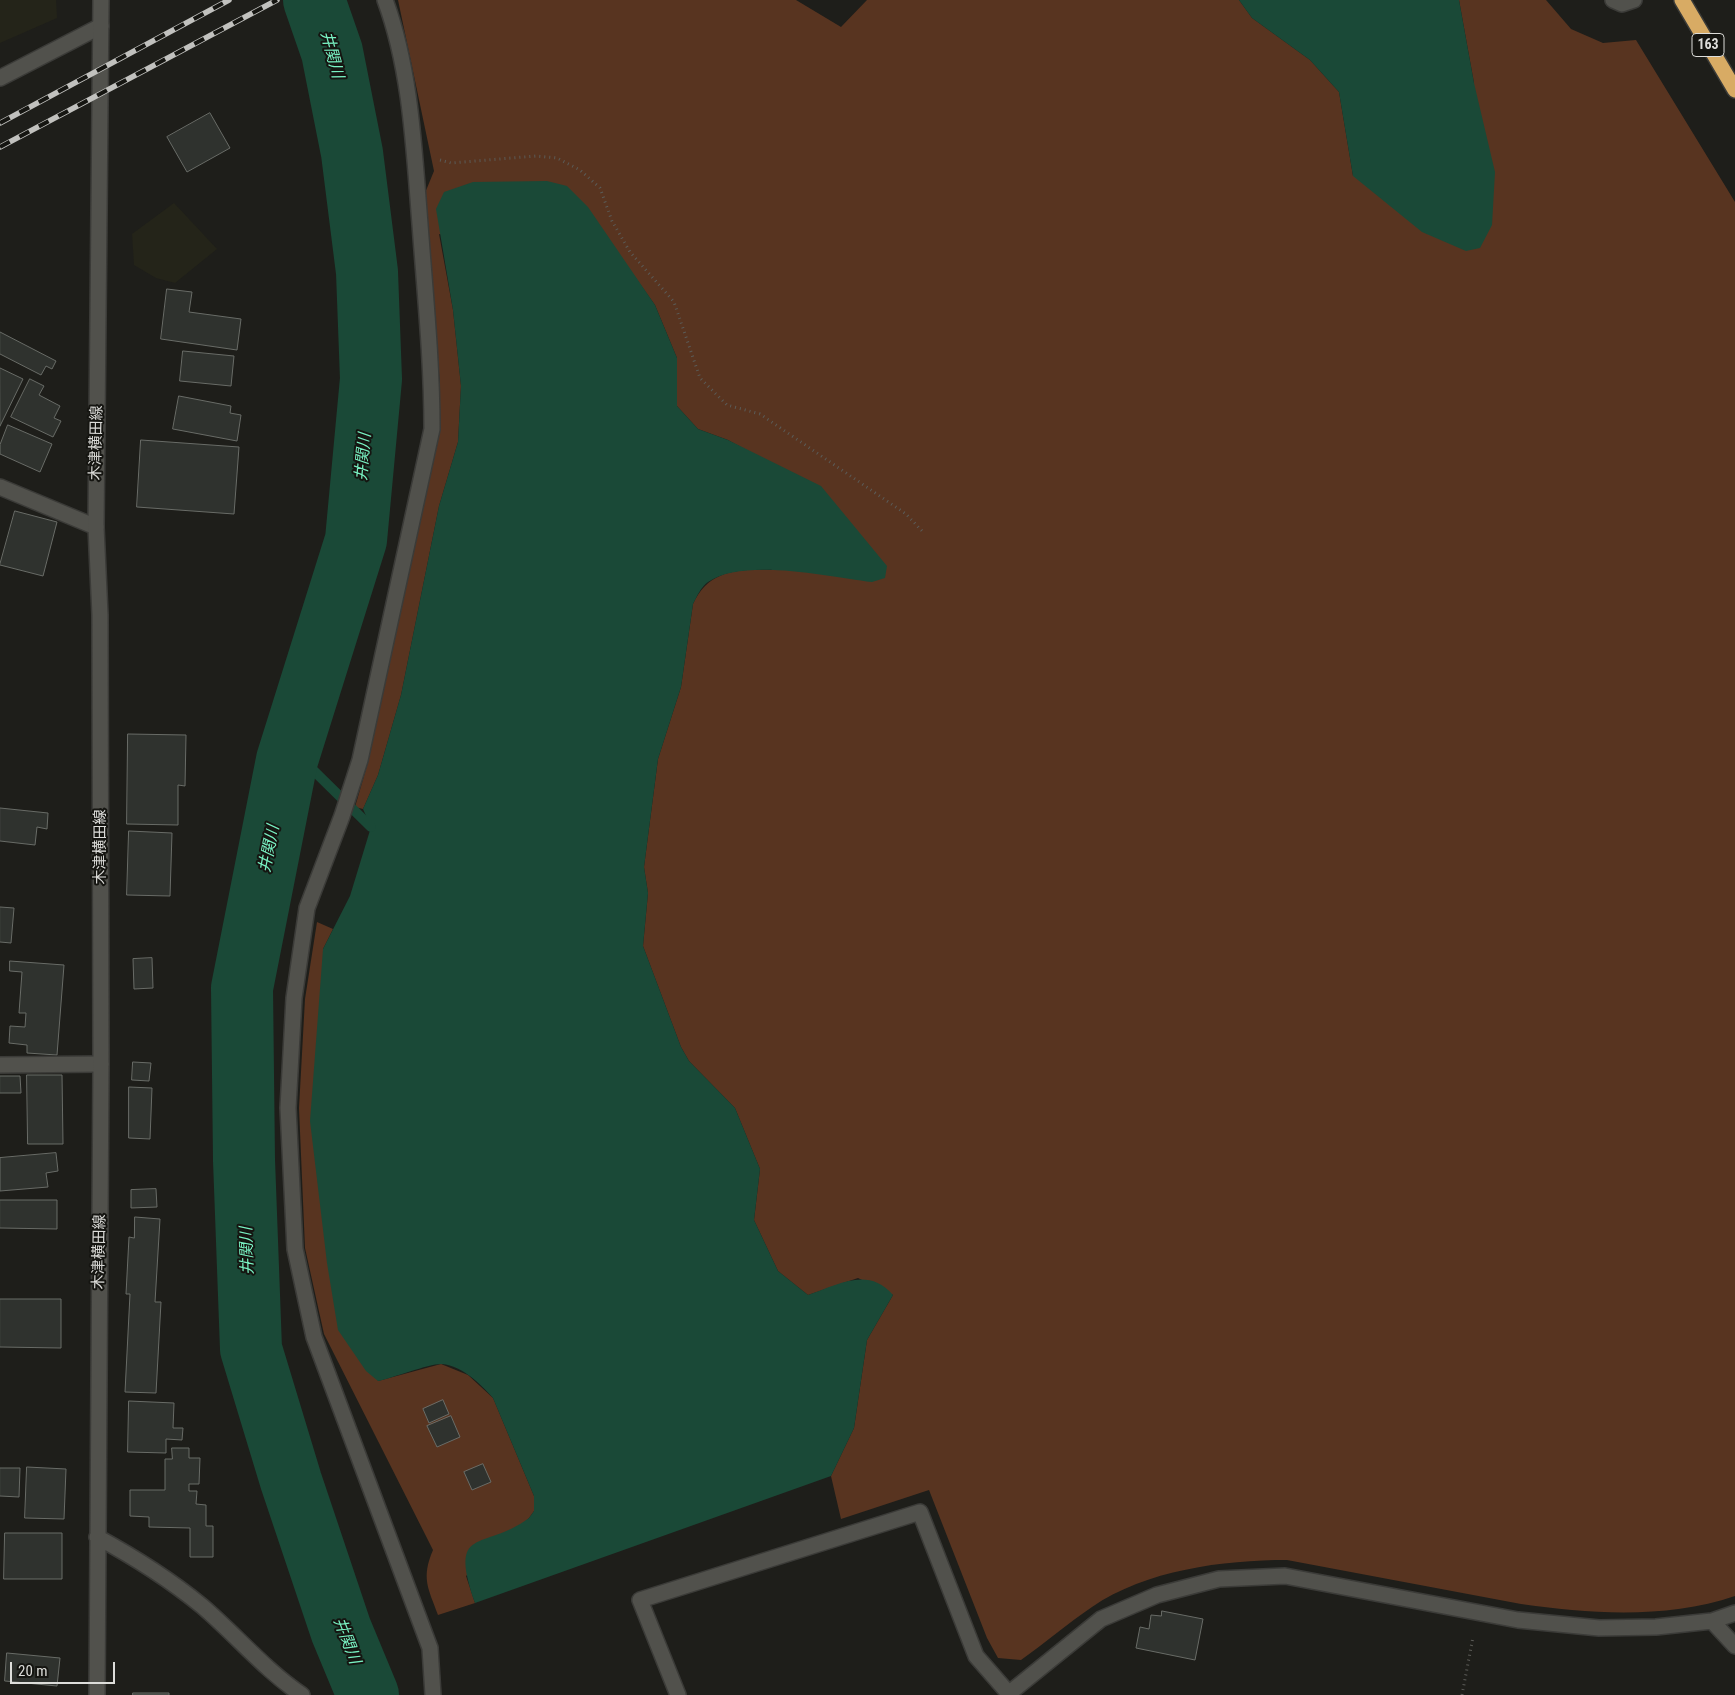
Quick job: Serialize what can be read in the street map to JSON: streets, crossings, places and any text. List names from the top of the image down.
{
  "streets": {
    "highway": ["163"],
    "street": ["木津横田線"]
  },
  "water": ["井関川"],
  "scale_bar": "20 m"
}
